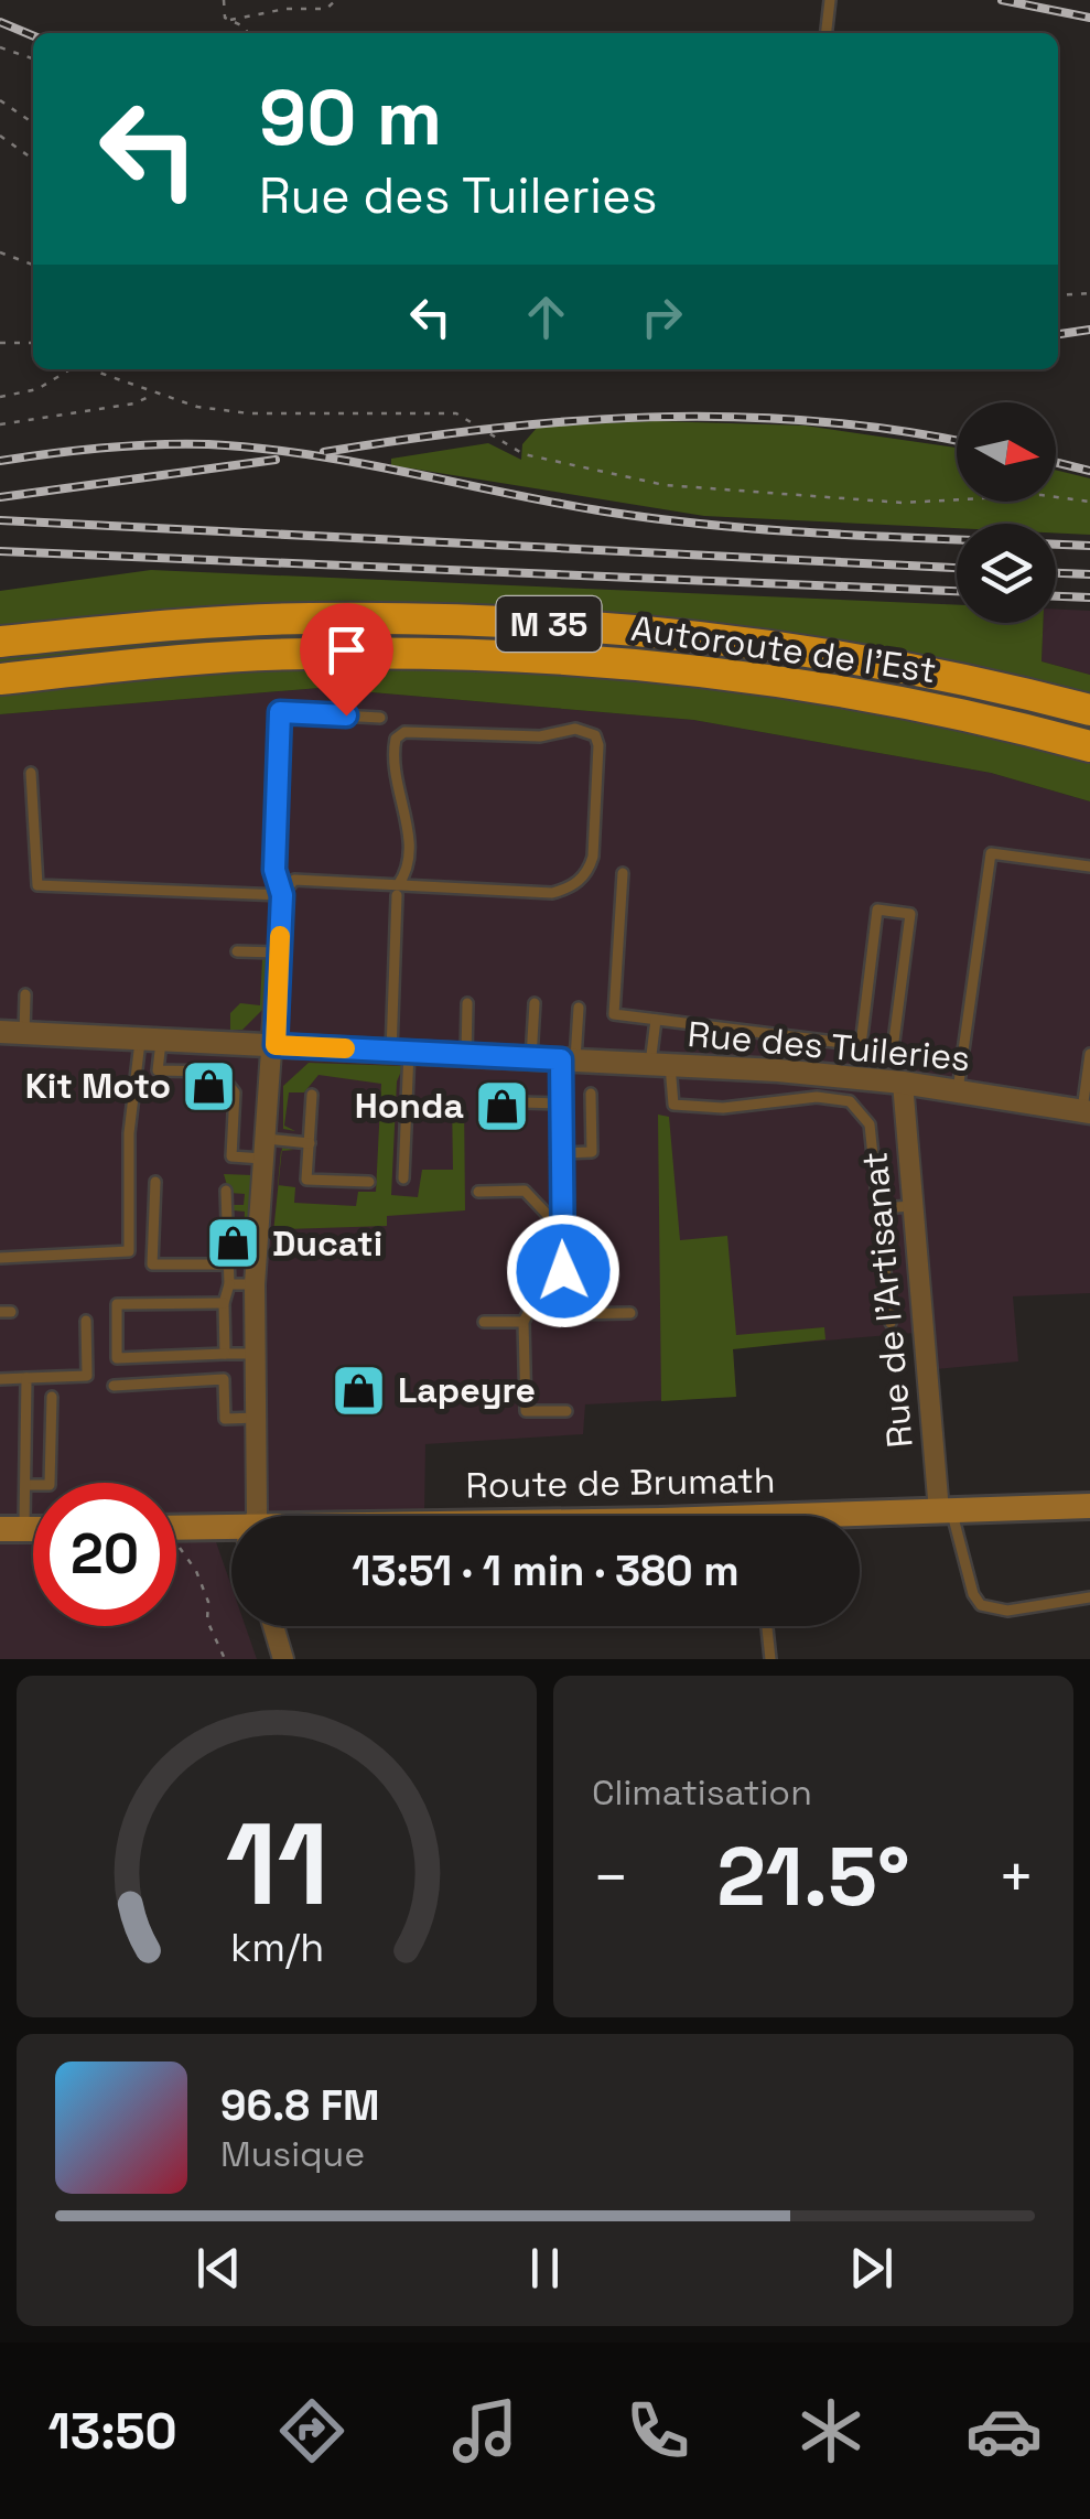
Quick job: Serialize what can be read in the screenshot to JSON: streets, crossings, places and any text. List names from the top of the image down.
{
  "streets": {
    "highway": ["M 35", "Autoroute de l’Est"],
    "main road": ["Route de Brumath"],
    "street": ["Rue des Tuileries", "Rue de l'Artisanat"]
  },
  "crossings": [
    ["Rue des Tuileries", "Rue de l'Artisanat"],
    ["Rue de l'Artisanat", "Route de Brumath"]
  ],
  "places": {
    "shop": [
      "Kit Moto",
      "Honda",
      "Ducati",
      "Lapeyre"
    ]
  },
  "north": "right",
  "page": {
    "turn": ["90 m", "Rue des Tuileries"],
    "limit": "20",
    "trip": "13:51 · 1 min · 380 m",
    "tile": "Climatisation",
    "heat": ["−", "21.5°", "+"],
    "song": ["96.8 FM", "Musique"],
    "tabs": "13:50",
    "gauge": ["11", "km/h"]
  }
}
